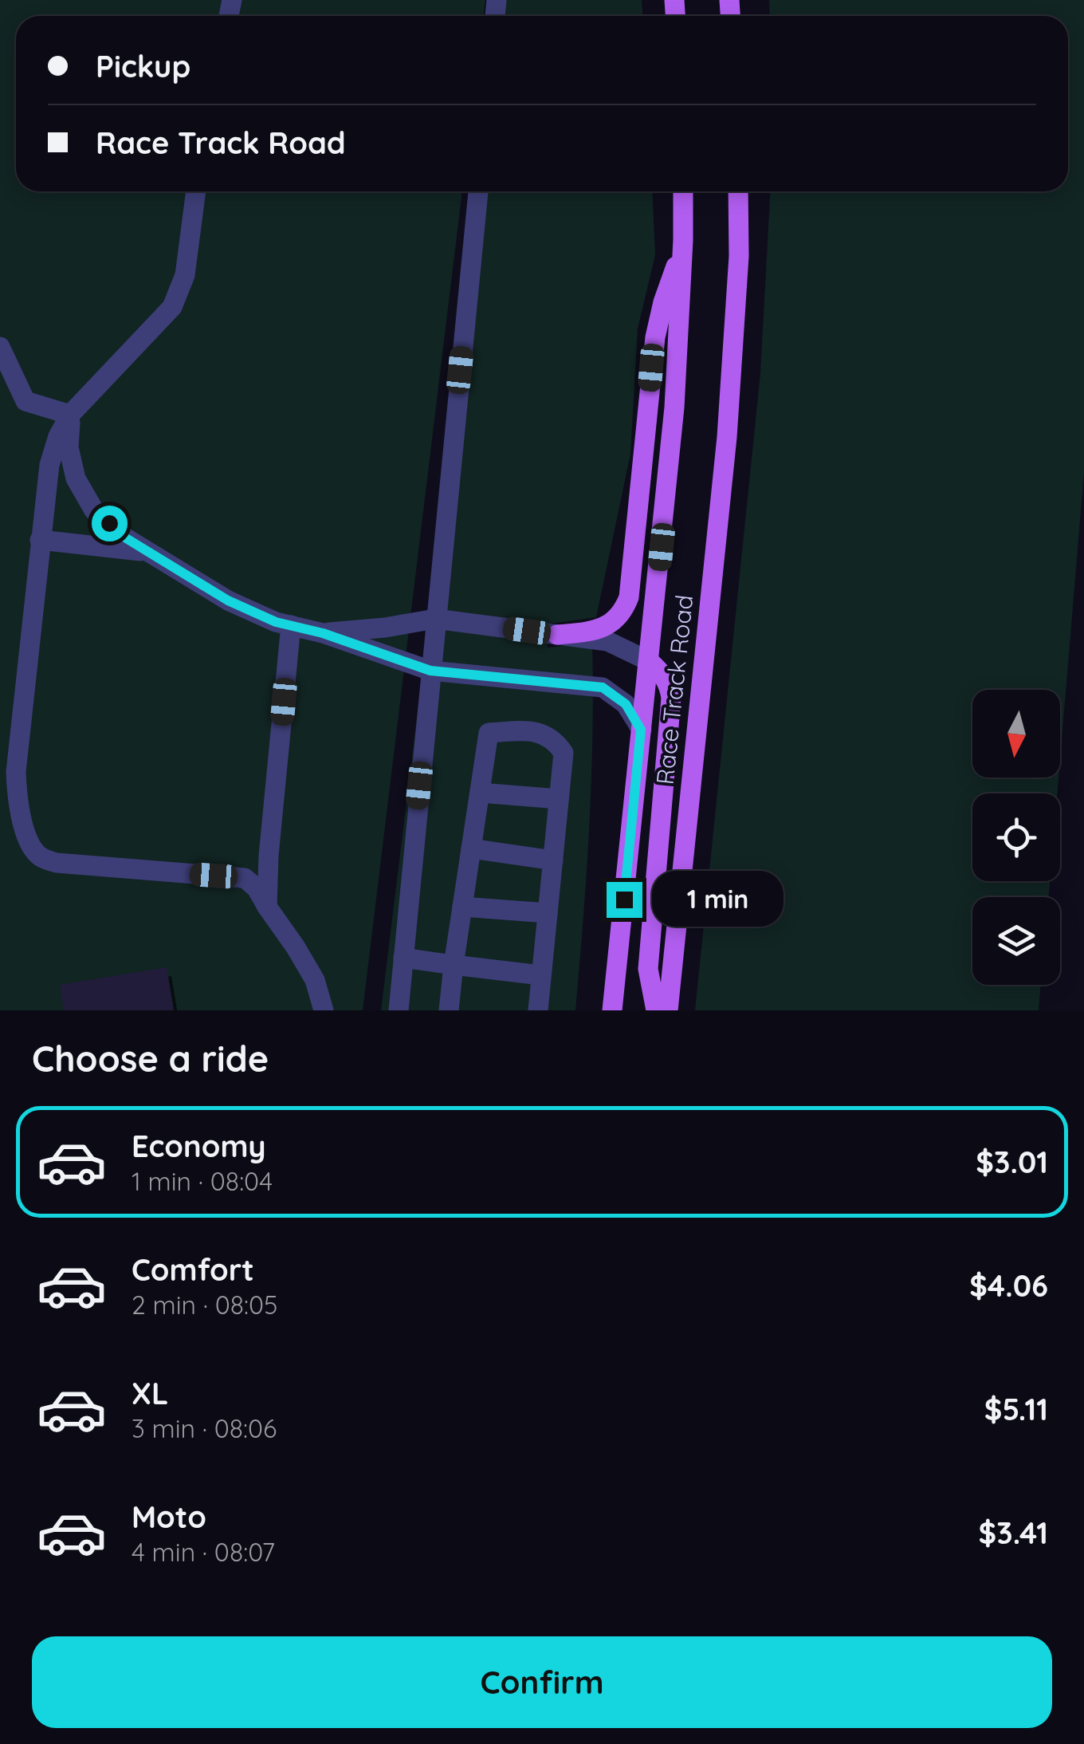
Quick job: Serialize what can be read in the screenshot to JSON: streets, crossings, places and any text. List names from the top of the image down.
{
  "streets": {
    "main road": ["Race Track Road"]
  },
  "north": "bottom",
  "page": {
    "banner": ["Pickup", "Race Track Road"],
    "bubble": "1 min",
    "heading": "Choose a ride",
    "list": [
      {
        "name": "Economy",
        "note": "1 min · 08:04",
        "value": "$3.01"
      },
      {
        "name": "Comfort",
        "note": "2 min · 08:05",
        "value": "$4.06"
      },
      {
        "name": "XL",
        "note": "3 min · 08:06",
        "value": "$5.11"
      },
      {
        "name": "Moto",
        "note": "4 min · 08:07",
        "value": "$3.41"
      }
    ],
    "buttons": "Confirm"
  }
}
